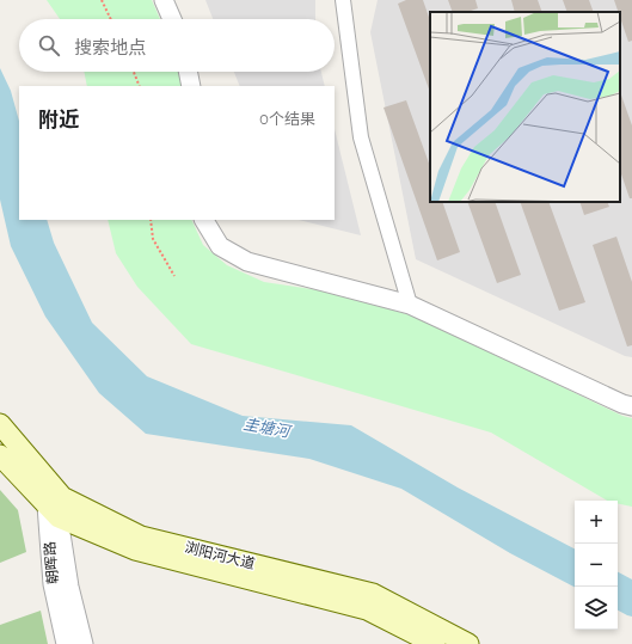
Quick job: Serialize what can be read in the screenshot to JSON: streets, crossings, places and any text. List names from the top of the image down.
{
  "streets": {
    "main road": ["浏阳河大道"],
    "street": ["朝晖路"]
  },
  "crossings": [
    ["浏阳河大道", "朝晖路"]
  ],
  "water": ["圭塘河"],
  "page": {
    "search": "搜索地点",
    "heading": ["附近", "0个结果"],
    "map_buttons": ["+", "−"]
  }
}
